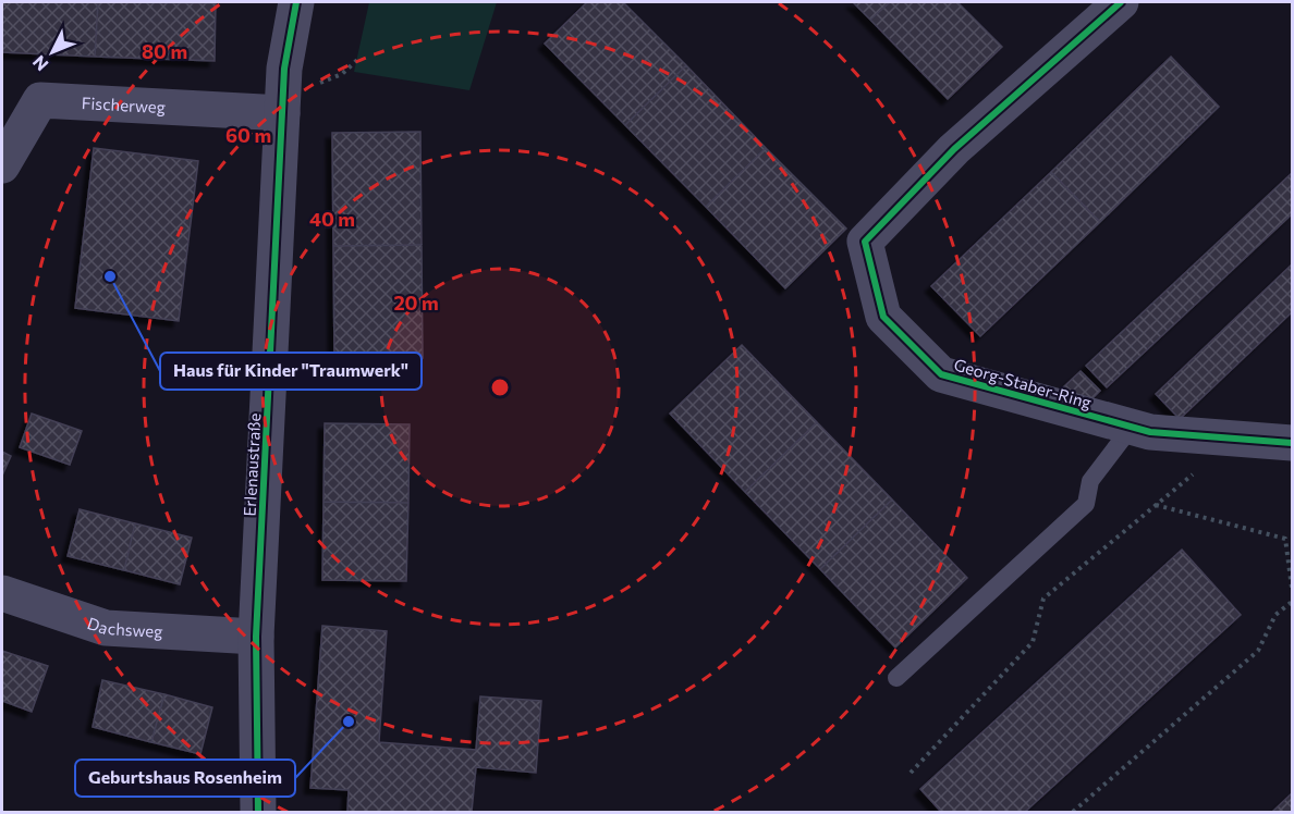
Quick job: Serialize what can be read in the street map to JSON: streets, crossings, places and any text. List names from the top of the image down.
{
  "streets": {
    "street": [
      "Fischerweg",
      "Georg-Staber-Ring",
      "Erlenaustraße",
      "Dachsweg"
    ]
  },
  "crossings": [
    ["Fischerweg", "Erlenaustraße"],
    ["Erlenaustraße", "Dachsweg"]
  ],
  "places": ["Haus für Kinder \"Traumwerk\"", "Geburtshaus Rosenheim"],
  "north": "bottom left",
  "rings": [
    "80 m",
    "60 m",
    "40 m",
    "20 m"
  ]
}
